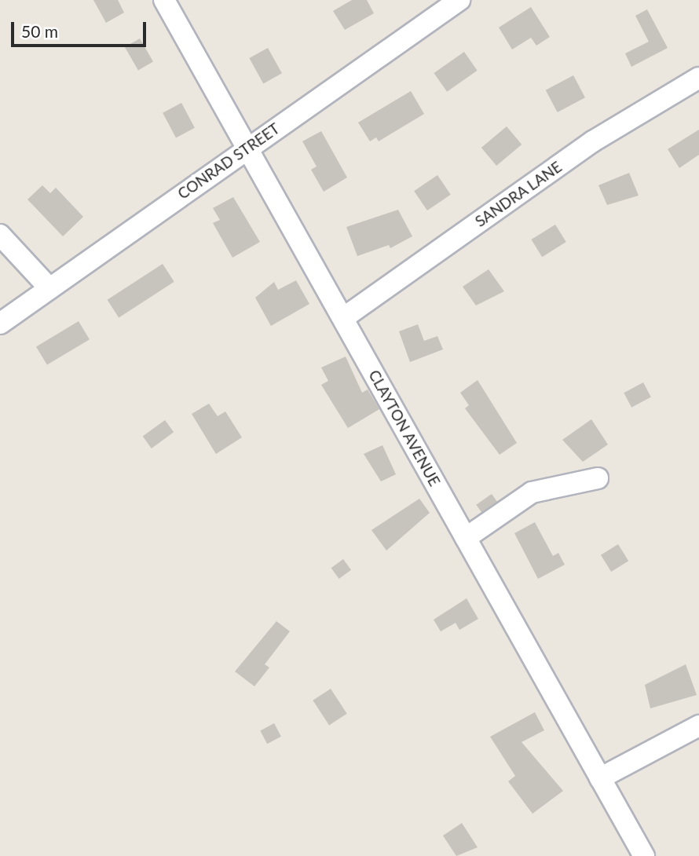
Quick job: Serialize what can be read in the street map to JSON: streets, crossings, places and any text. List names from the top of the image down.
{
  "streets": {
    "street": ["CONRAD STREET", "SANDRA LANE", "CLAYTON AVENUE"]
  },
  "crossings": [
    ["CONRAD STREET", "CLAYTON AVENUE"],
    ["SANDRA LANE", "CLAYTON AVENUE"]
  ],
  "scale_bar": "50 m"
}
